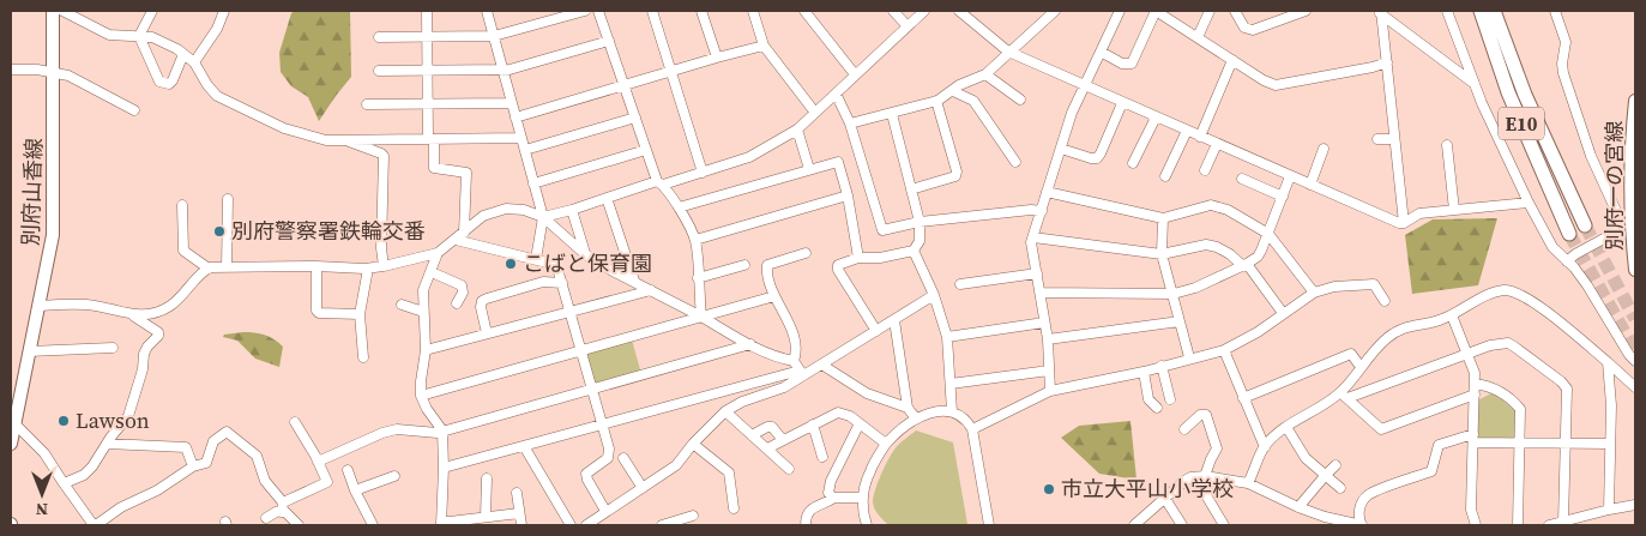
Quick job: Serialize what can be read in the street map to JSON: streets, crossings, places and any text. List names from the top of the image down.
{
  "streets": {
    "highway": ["E10"],
    "main road": ["別府一の宮線", "別府山香線"]
  },
  "places": [
    "別府警察署鉄輪交番",
    "こばと保育園",
    "Lawson",
    "市立大平山小学校"
  ],
  "north": "bottom"
}
